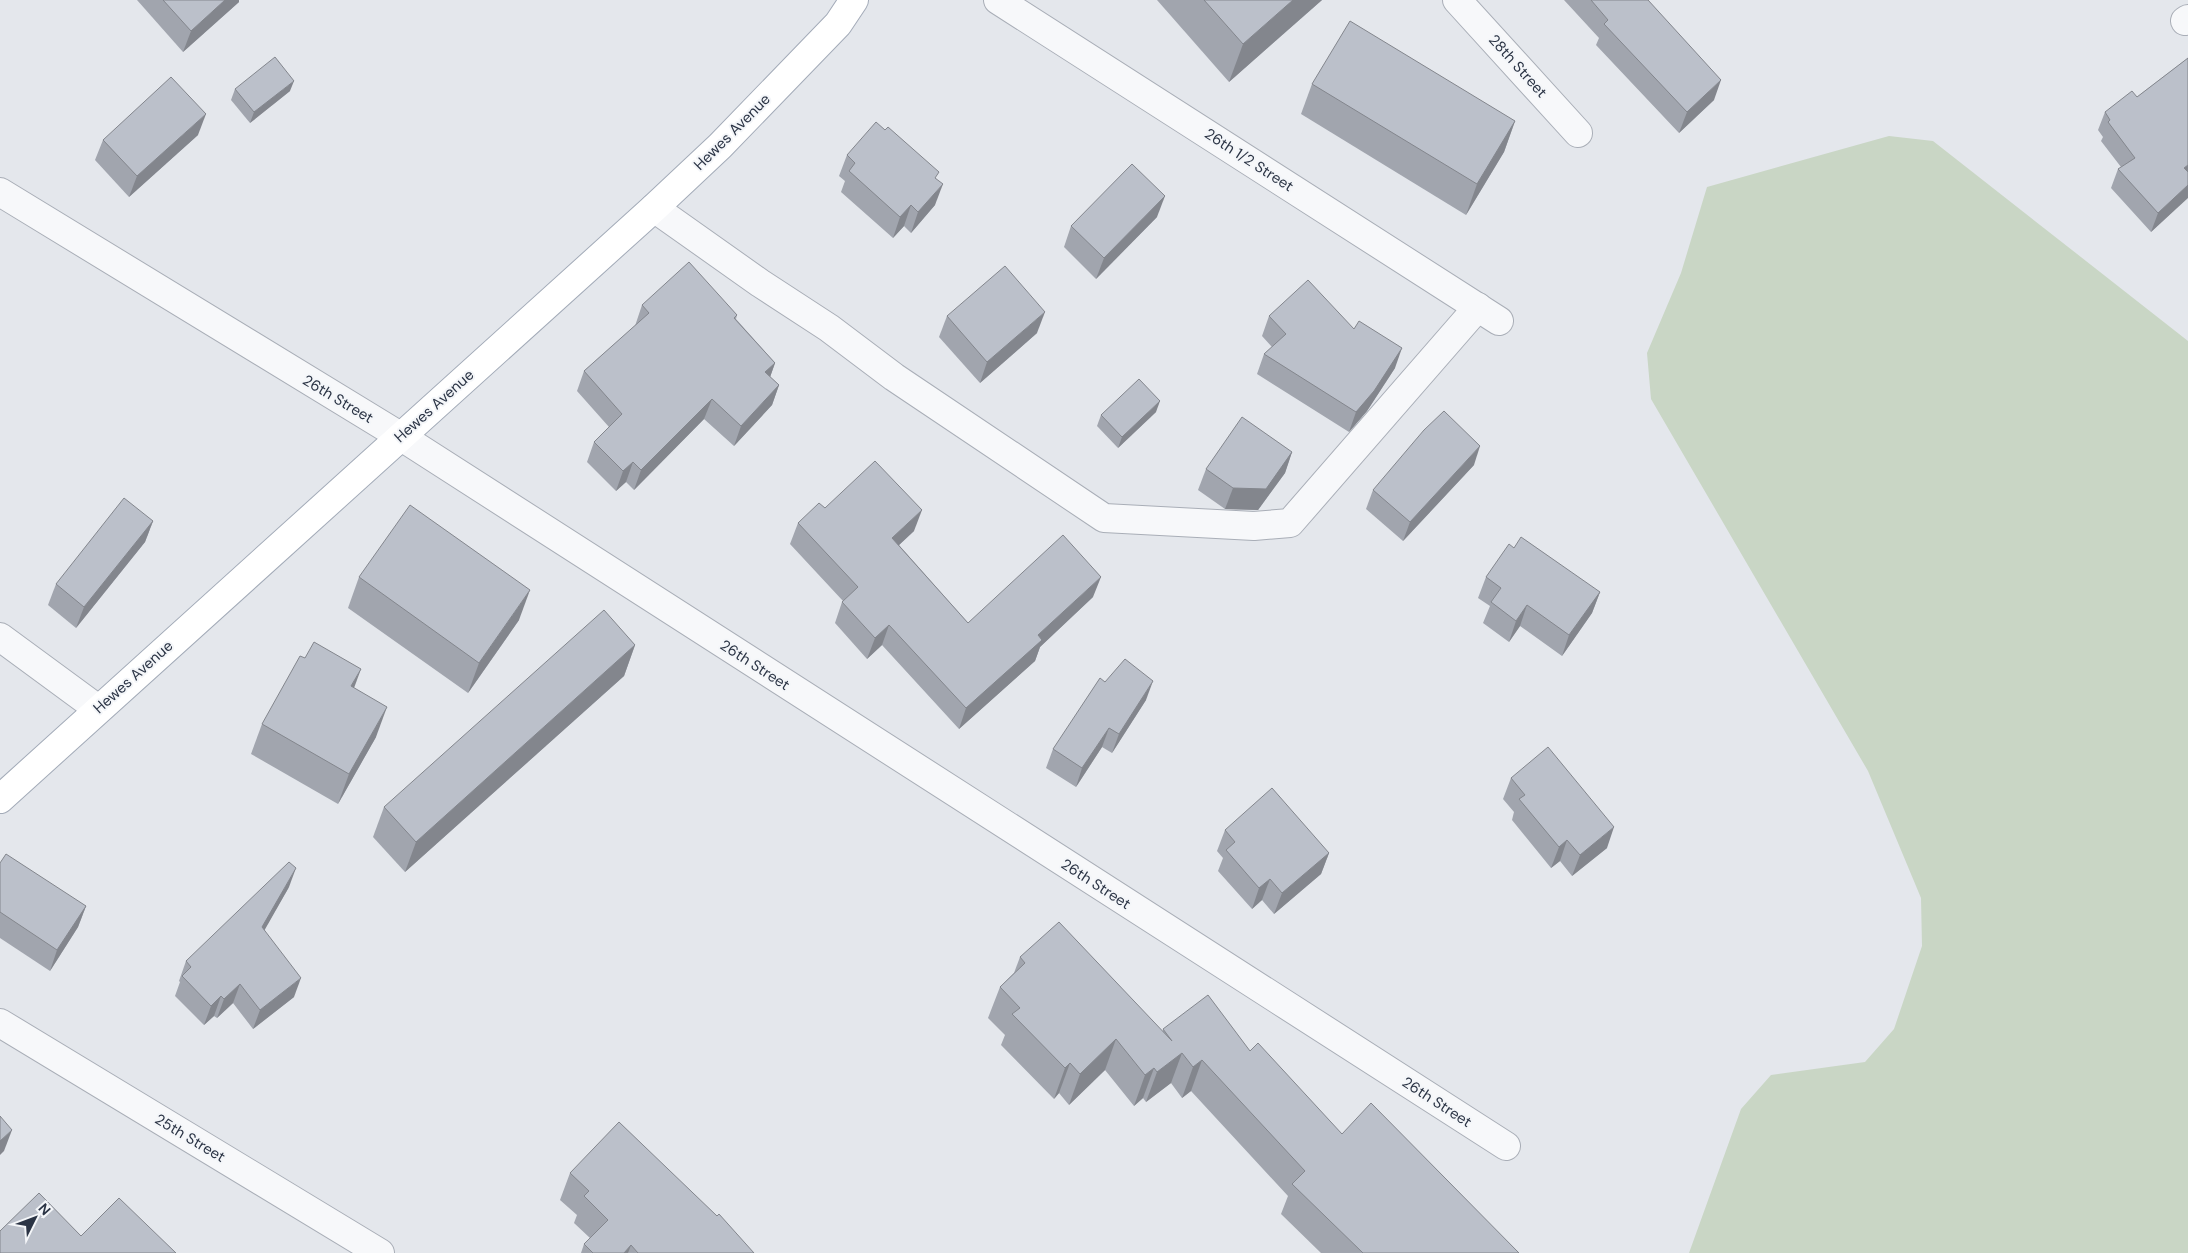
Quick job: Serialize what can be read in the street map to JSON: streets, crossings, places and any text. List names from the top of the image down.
{
  "streets": {
    "main road": ["Hewes Avenue"],
    "street": [
      "28th Street",
      "26th 1/2 Street",
      "26th Street",
      "25th Street"
    ]
  },
  "crossings": [
    ["Hewes Avenue", "26th 1/2 Street"],
    ["Hewes Avenue", "26th Street"]
  ],
  "north": "top right"
}
